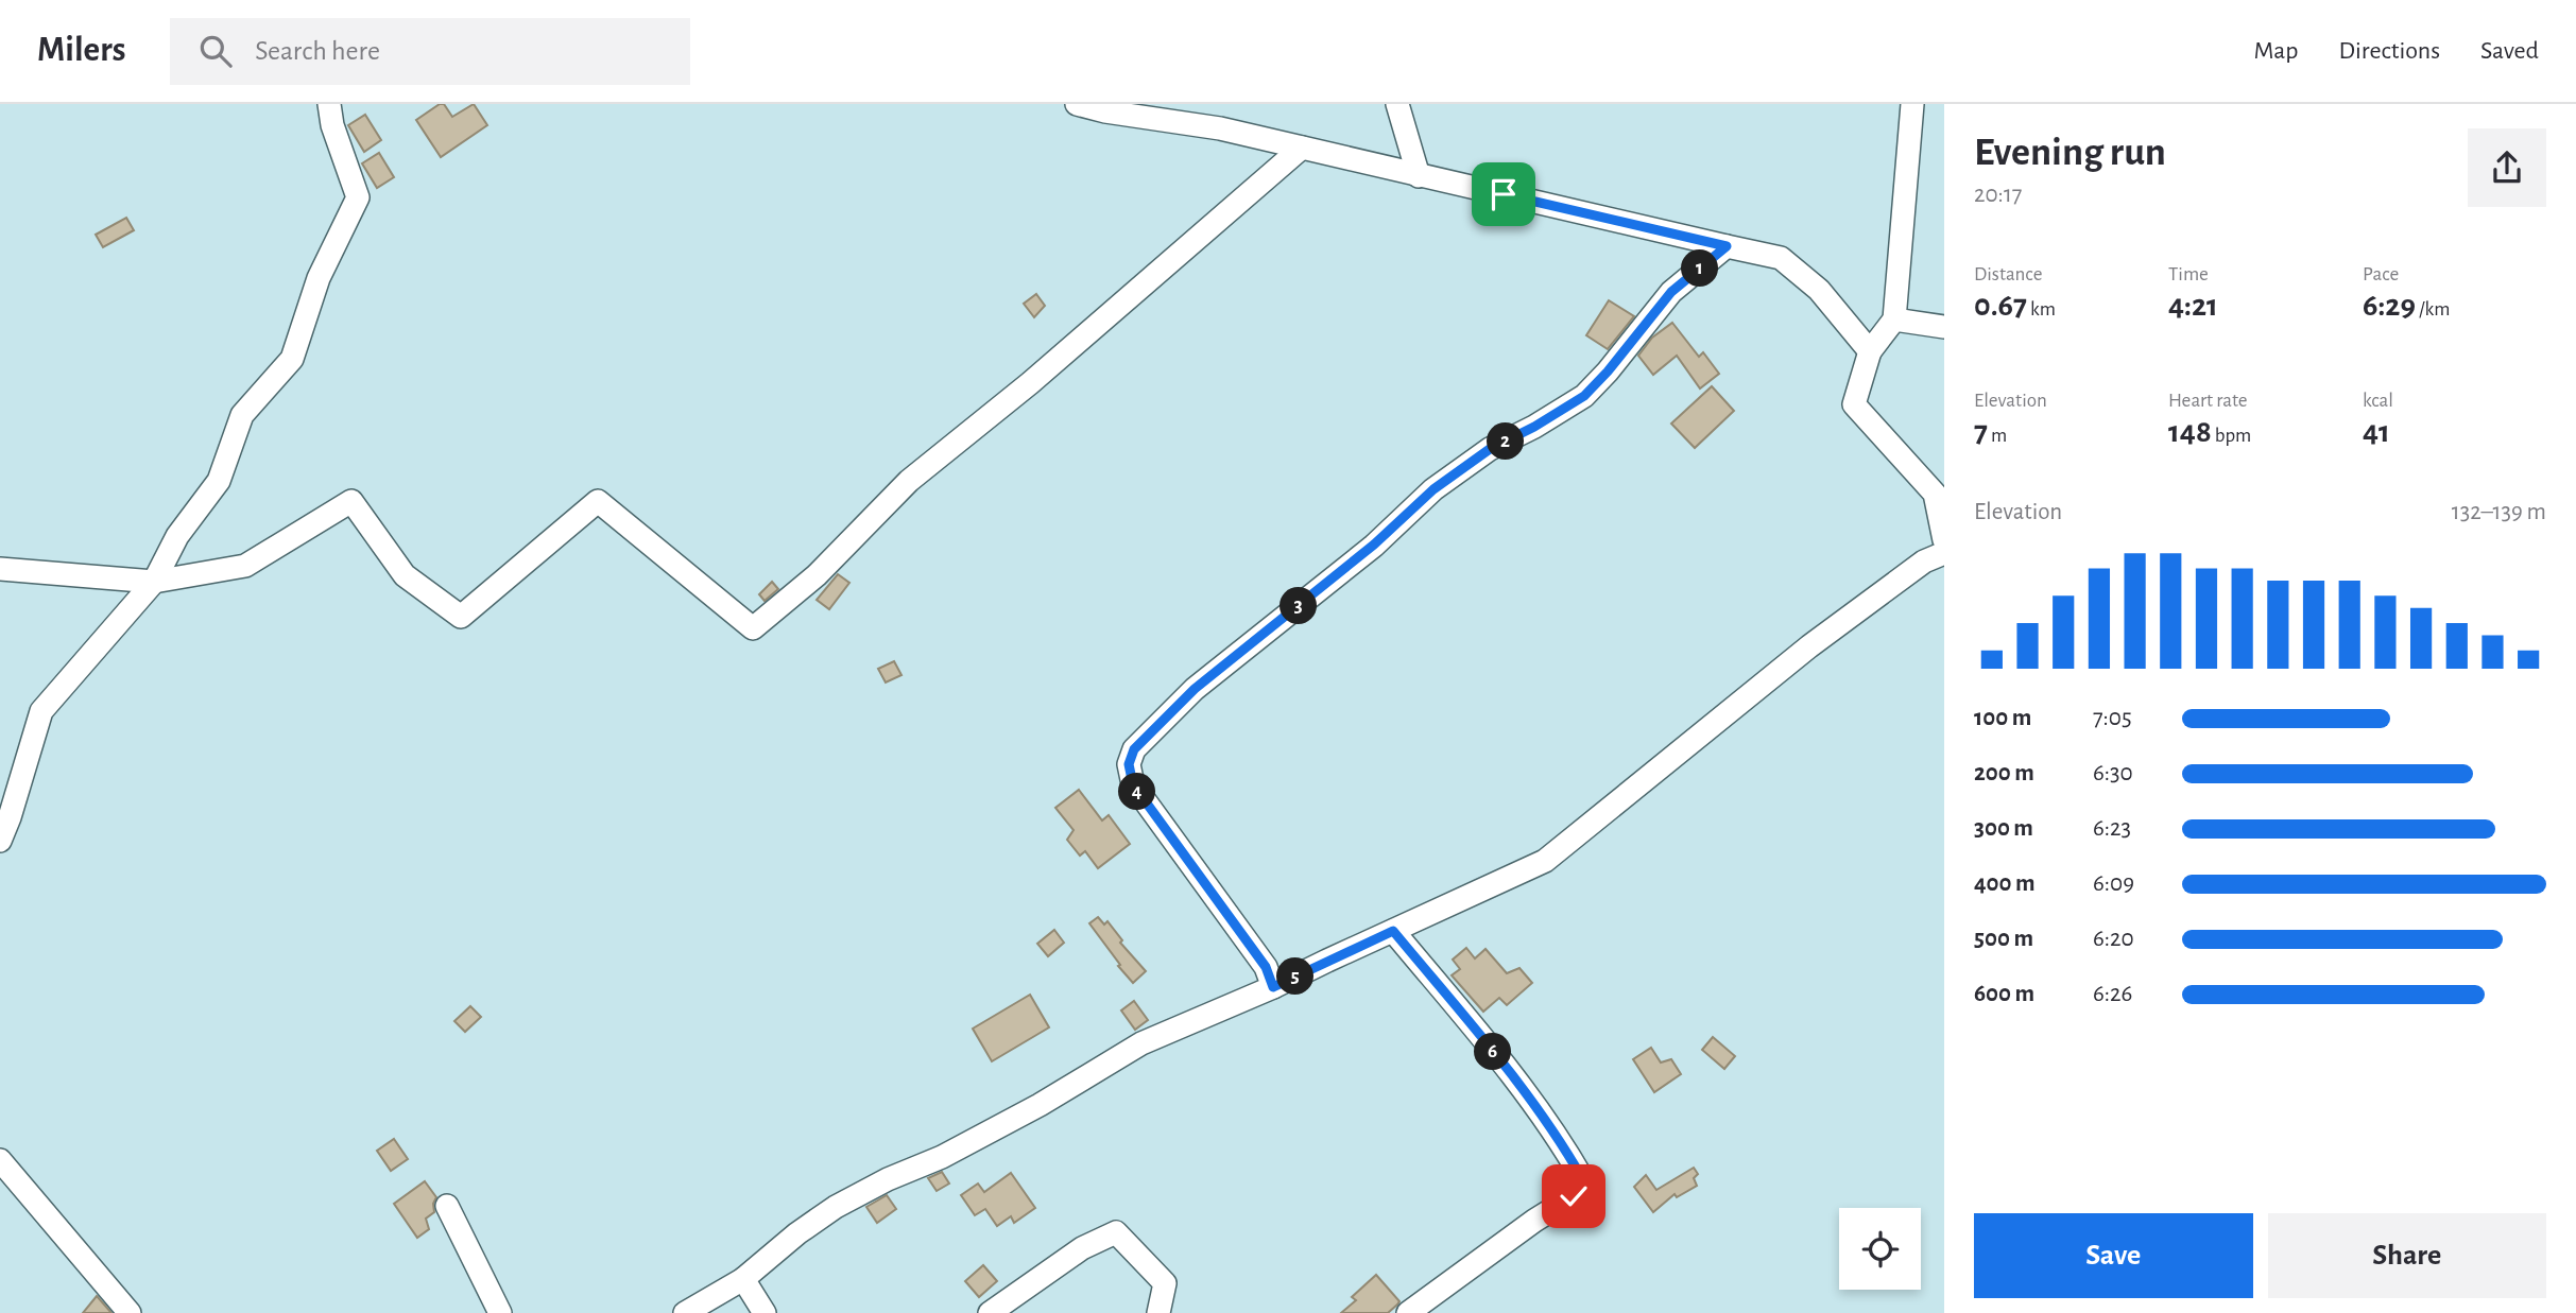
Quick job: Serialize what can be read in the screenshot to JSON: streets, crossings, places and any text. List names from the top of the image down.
{
  "page": {
    "header": "Milers",
    "search": "Search here",
    "nav": ["Map", "Directions", "Saved"],
    "heading": ["Evening run", "20:17"],
    "stats": [
      ["Distance", "0.67 km"],
      ["Time", "4:21"],
      ["Pace", "6:29 /km"],
      ["Elevation", "7 m"],
      ["Heart rate", "148 bpm"],
      ["kcal", "41"]
    ],
    "pins": [
      "1",
      "2",
      "3",
      "4",
      "5",
      "6"
    ],
    "chart": ["Elevation", "132–139 m"],
    "list": [
      {
        "name": "100 m",
        "note": "7:05"
      },
      {
        "name": "200 m",
        "note": "6:30"
      },
      {
        "name": "300 m",
        "note": "6:23"
      },
      {
        "name": "400 m",
        "note": "6:09"
      },
      {
        "name": "500 m",
        "note": "6:20"
      },
      {
        "name": "600 m",
        "note": "6:26"
      }
    ],
    "buttons": ["Save", "Share"]
  }
}
